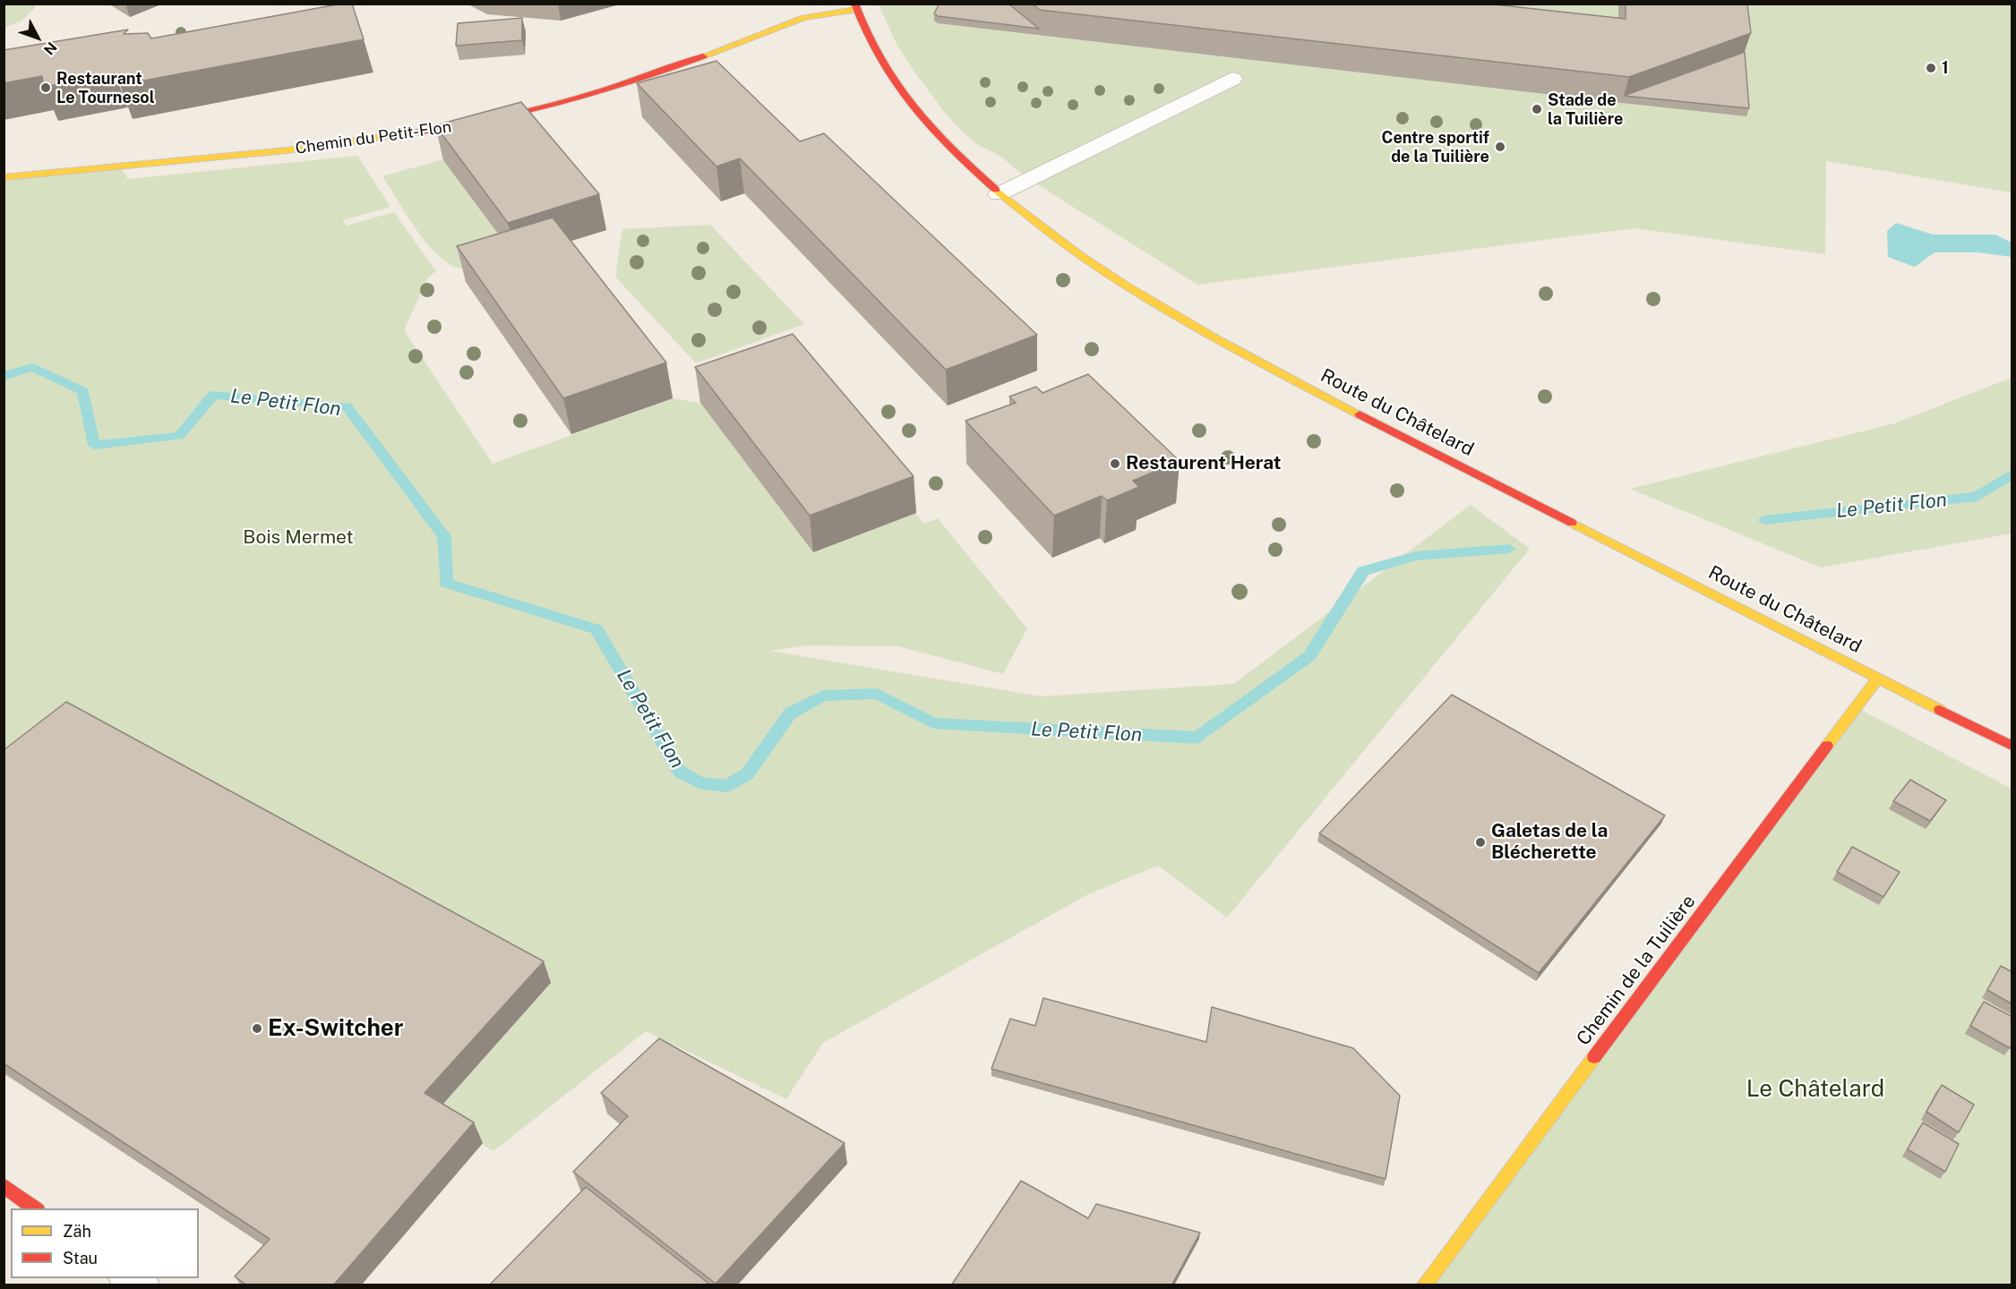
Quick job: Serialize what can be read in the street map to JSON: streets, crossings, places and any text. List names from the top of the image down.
{
  "streets": {
    "street": ["Chemin du Petit-Flon", "Route du Châtelard", "Chemin de la Tuilière"]
  },
  "crossings": [
    ["Chemin du Petit-Flon", "Route du Châtelard"],
    ["Route du Châtelard", "Chemin de la Tuilière"]
  ],
  "water": ["Le Petit Flon"],
  "parks": ["Bois Mermet", "Le Châtelard"],
  "places": [
    "1",
    "Restaurant Le Tournesol",
    "Stade de la Tuilière",
    "Centre sportif de la Tuilière",
    "Restaurent Herat",
    "Galetas de la Blécherette",
    "Ex-Switcher"
  ],
  "legend": ["Zäh", "Stau"],
  "north": "bottom right"
}
